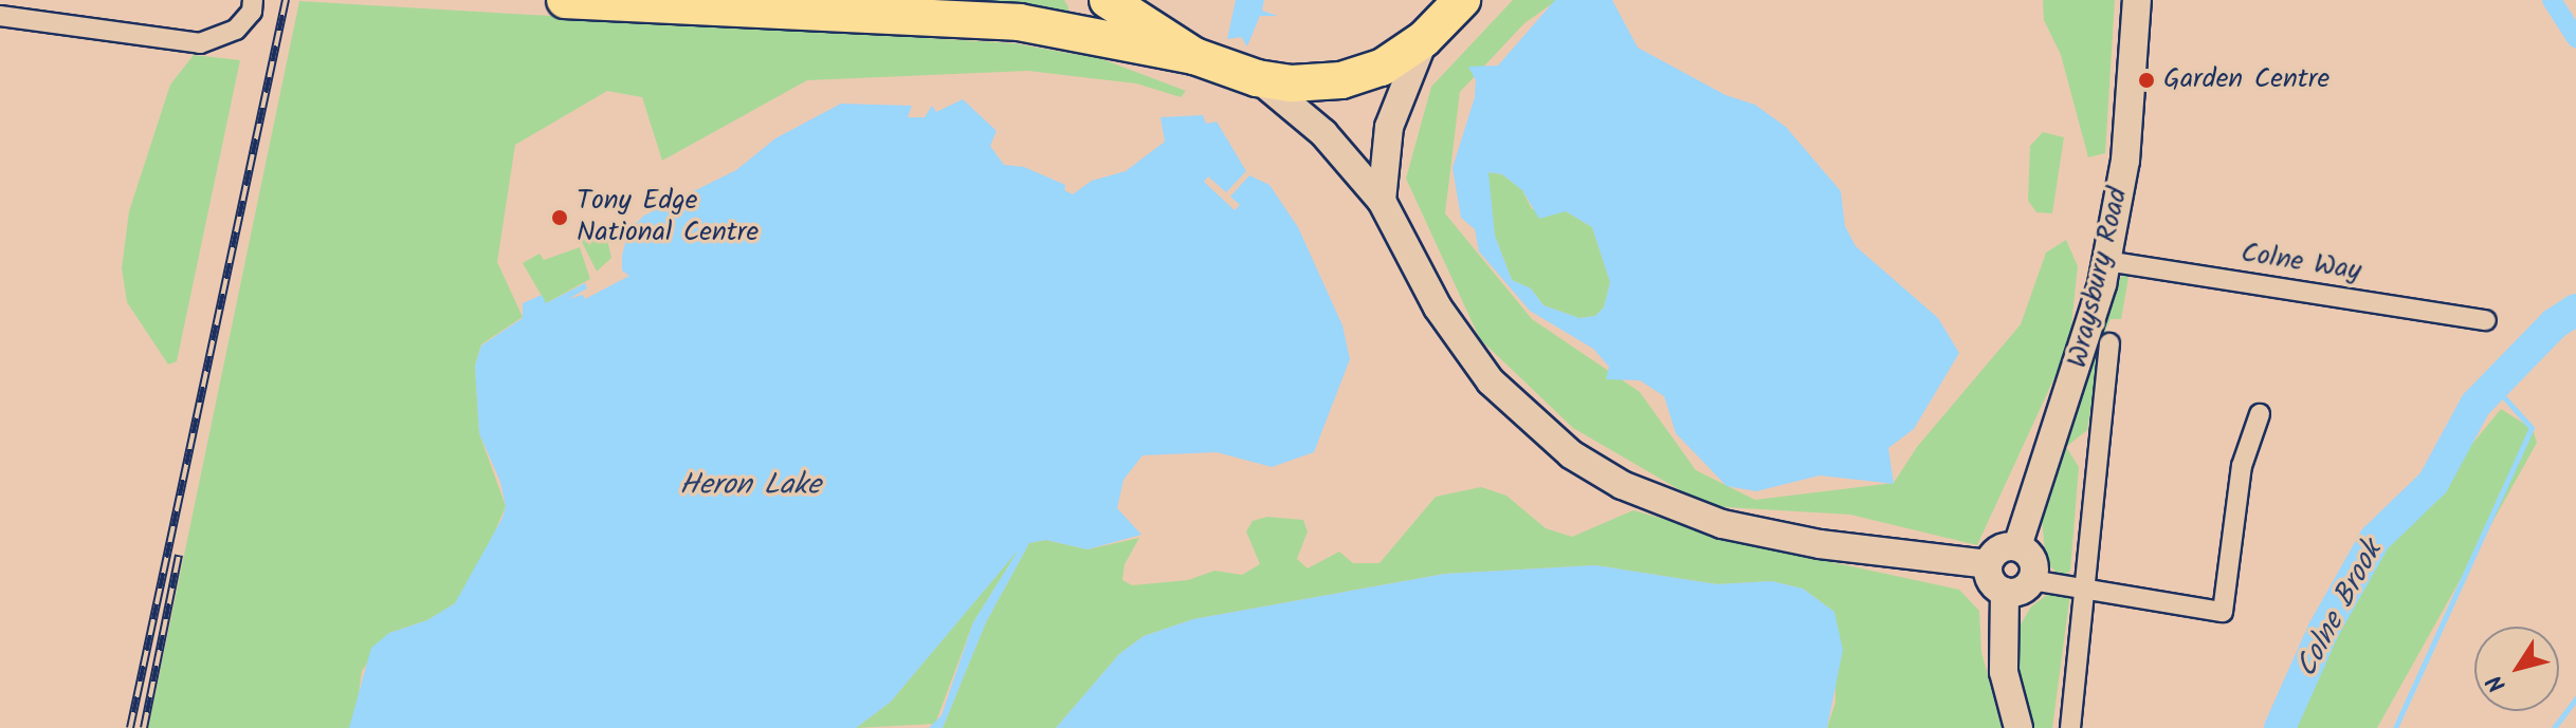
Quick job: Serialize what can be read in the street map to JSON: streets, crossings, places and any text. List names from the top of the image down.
{
  "streets": {
    "main road": ["Wraysbury Road"],
    "street": ["Colne Way"]
  },
  "crossings": [
    ["Colne Way", "Wraysbury Road"]
  ],
  "water": ["Heron Lake", "Colne Brook"],
  "places": ["Garden Centre", "Tony Edge National Centre"],
  "north": "bottom left"
}
